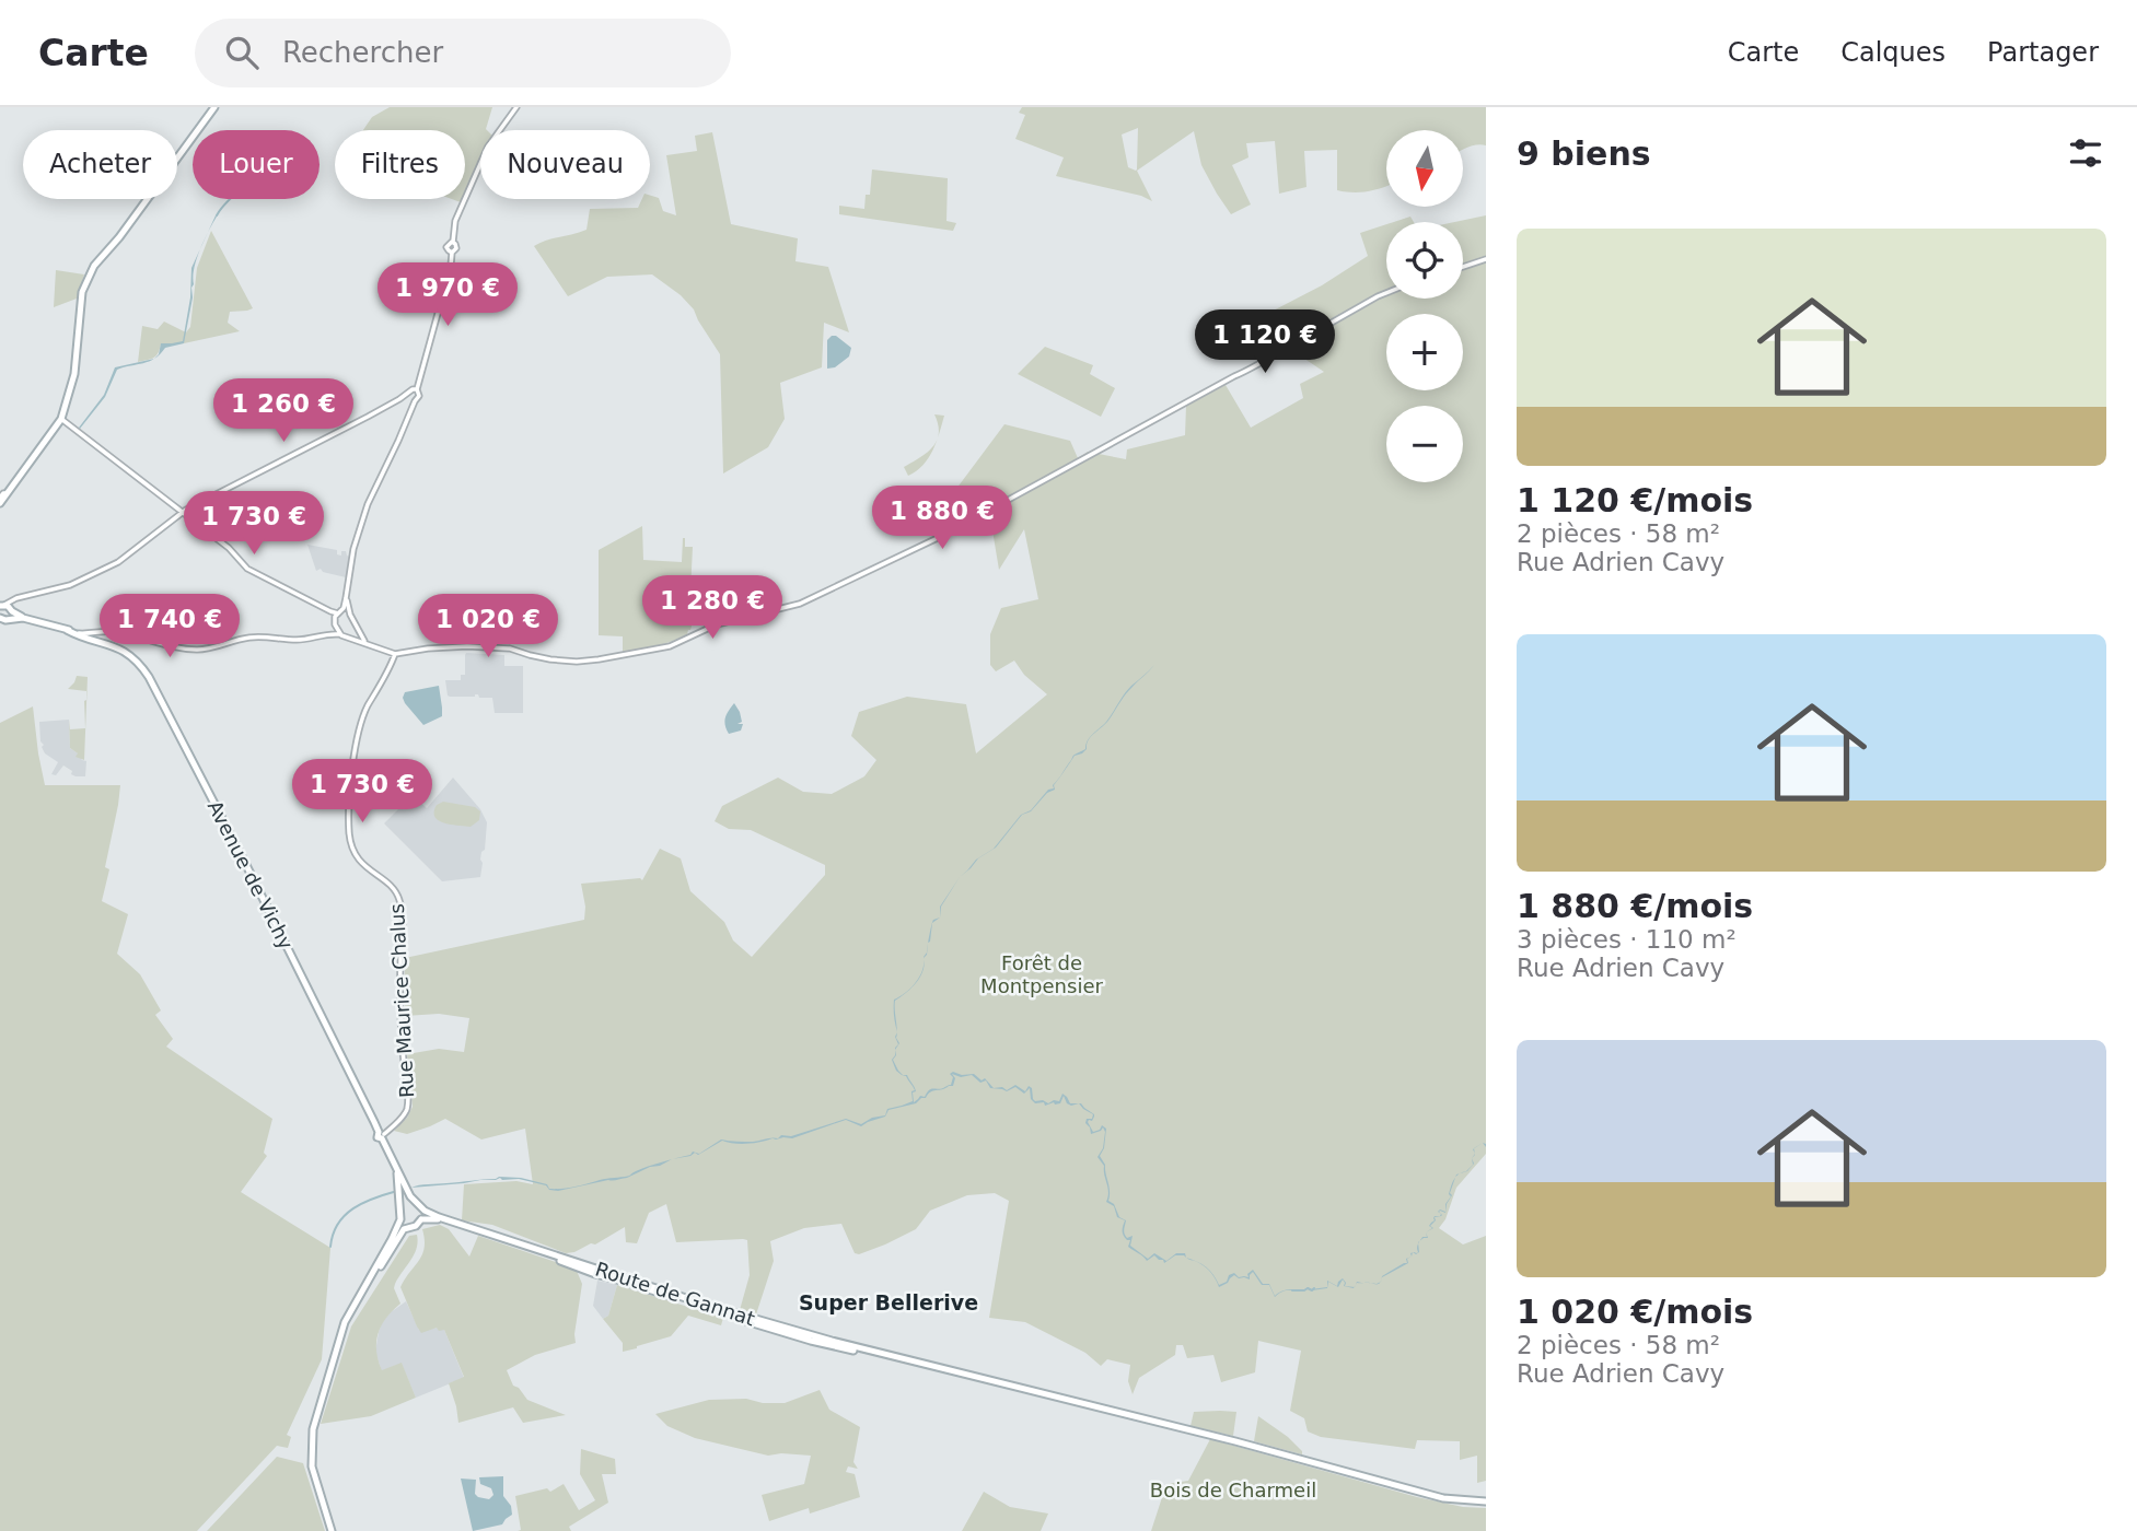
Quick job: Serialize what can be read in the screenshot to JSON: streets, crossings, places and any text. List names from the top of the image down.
{
  "streets": {
    "main road": ["Avenue de Vichy", "Route de Gannat"],
    "street": ["Rue Maurice Chalus"]
  },
  "crossings": [
    ["Avenue de Vichy", "Rue Maurice Chalus"],
    ["Avenue de Vichy", "Route de Gannat"]
  ],
  "districts": ["Super Bellerive"],
  "parks": ["Forêt de Montpensier", "Bois de Charmeil"],
  "north": "bottom",
  "page": {
    "header": "Carte",
    "search": "Rechercher",
    "nav": ["Carte", "Calques", "Partager"],
    "heading": "9 biens",
    "map_buttons": ["+", "−"],
    "chip": [
      "Acheter",
      "Louer",
      "Filtres",
      "Nouveau"
    ],
    "list": [
      {
        "name": "1 120 €/mois",
        "note": "2 pièces · 58 m² · Rue Adrien Cavy"
      },
      {
        "name": "1 880 €/mois",
        "note": "3 pièces · 110 m² · Rue Adrien Cavy"
      },
      {
        "name": "1 020 €/mois",
        "note": "2 pièces · 58 m² · Rue Adrien Cavy"
      }
    ],
    "price": [
      "1 970 €",
      "1 120 €",
      "1 260 €",
      "1 880 €",
      "1 730 €",
      "1 280 €",
      "1 740 €",
      "1 020 €",
      "1 730 €"
    ]
  }
}
